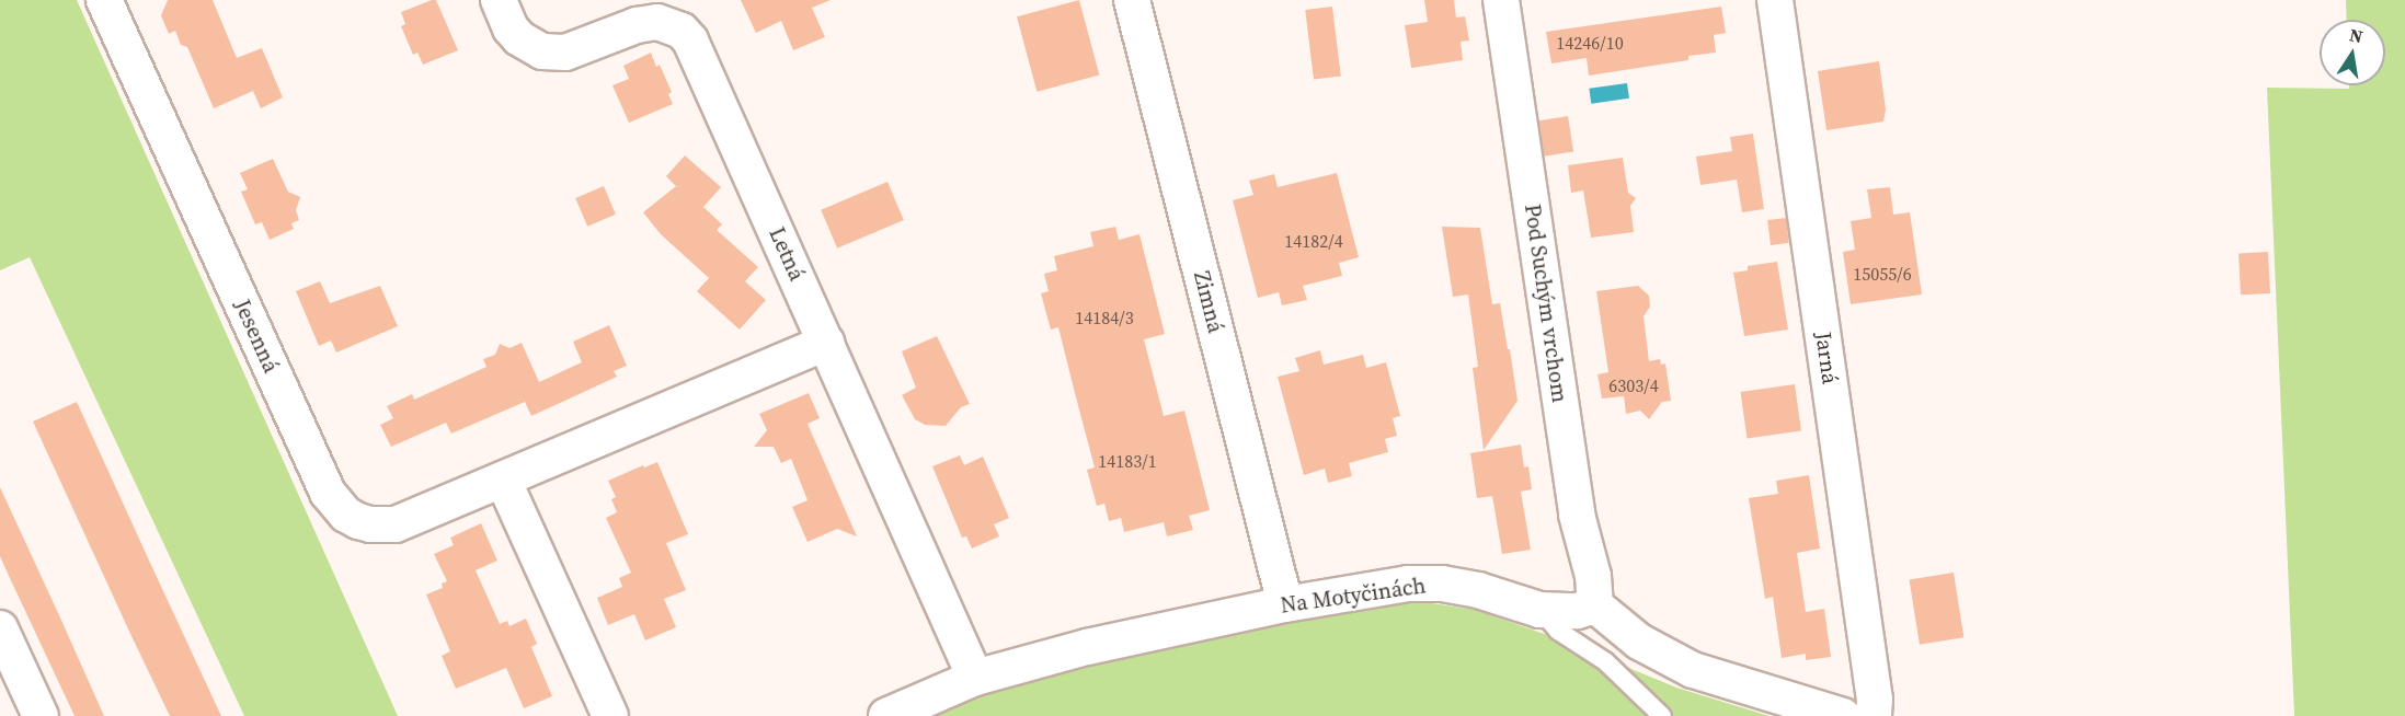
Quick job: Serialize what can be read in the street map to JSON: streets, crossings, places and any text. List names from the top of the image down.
{
  "streets": {
    "street": [
      "Letná",
      "Zimná",
      "Pod Suchým vrchom",
      "Jesenná",
      "Jarná",
      "Na Motyčinách"
    ]
  },
  "crossings": [
    ["Letná", "Jesenná"],
    ["Letná", "Na Motyčinách"],
    ["Zimná", "Na Motyčinách"],
    ["Pod Suchým vrchom", "Na Motyčinách"]
  ],
  "house_numbers": [
    "14246/10",
    "14182/4",
    "15055/6",
    "14184/3",
    "6303/4",
    "14183/1"
  ],
  "north": "top"
}
